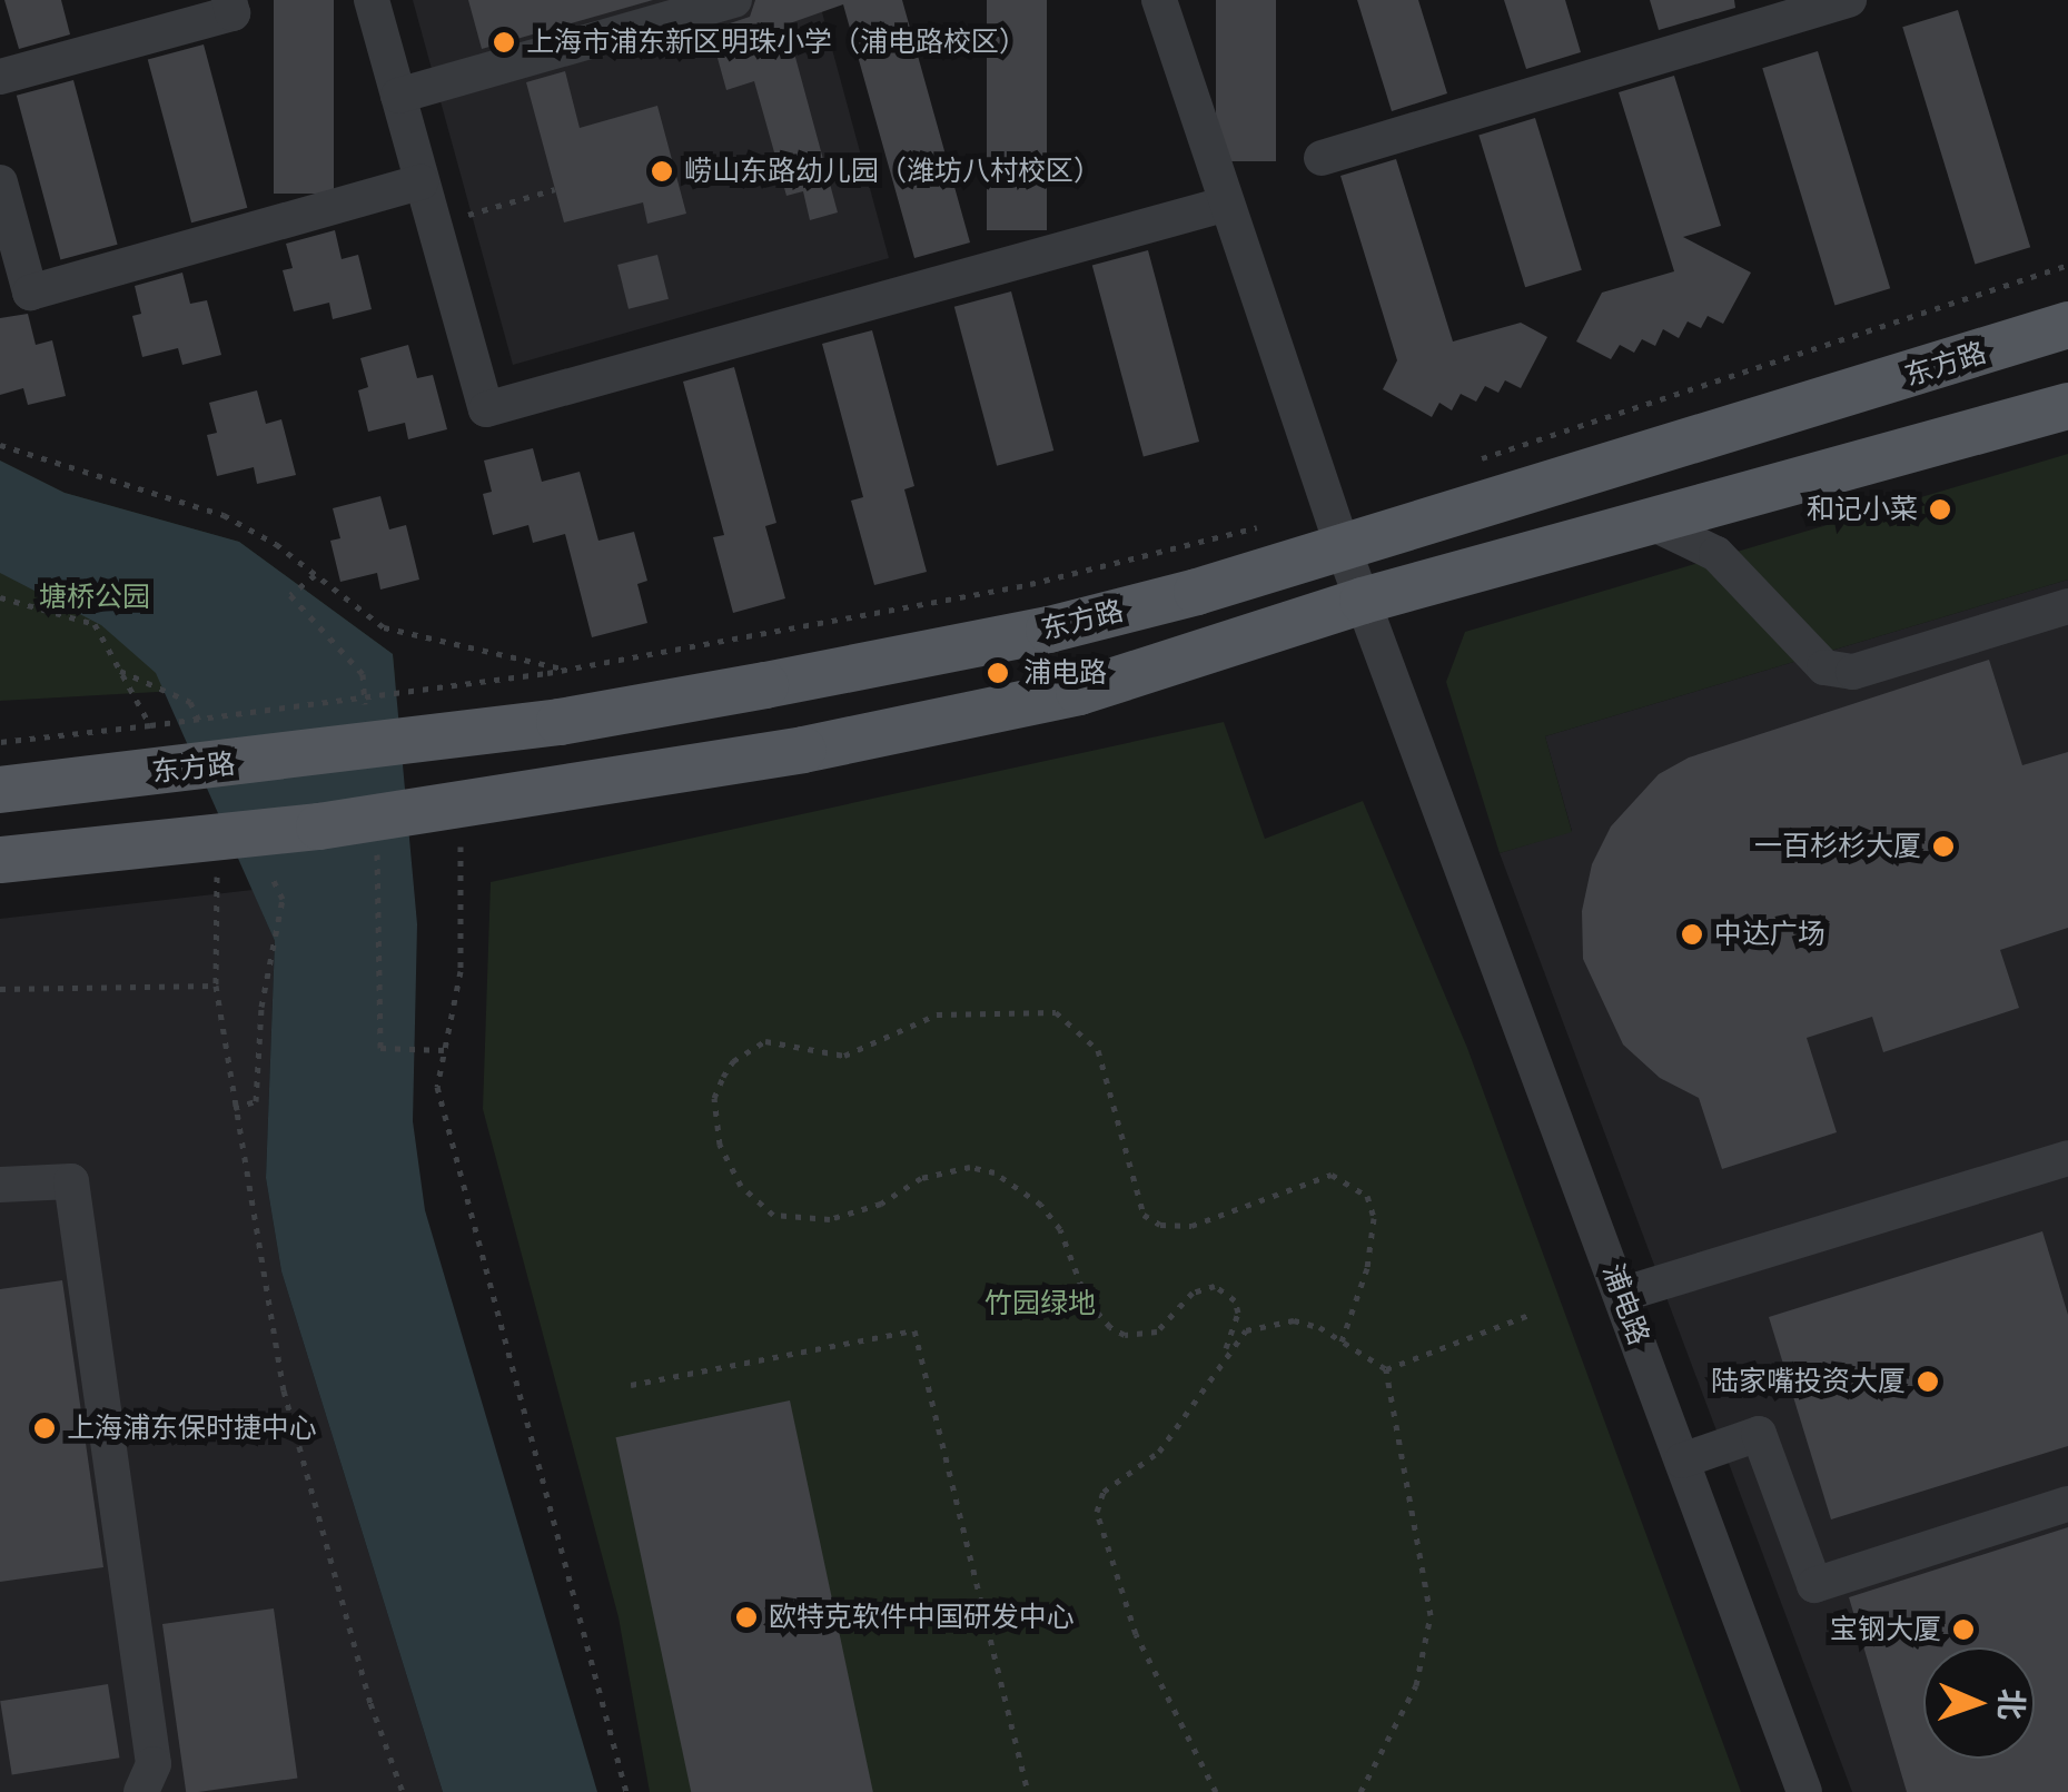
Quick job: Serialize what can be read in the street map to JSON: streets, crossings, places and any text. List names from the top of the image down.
{
  "streets": {
    "main road": ["东方路"],
    "street": ["浦电路"]
  },
  "crossings": [
    ["东方路", "浦电路"]
  ],
  "parks": ["塘桥公园", "竹园绿地"],
  "places": [
    "上海市浦东新区明珠小学（浦电路校区）",
    "崂山东路幼儿园（潍坊八村校区）",
    "和记小菜",
    "浦电路",
    "一百杉杉大厦",
    "中达广场",
    "陆家嘴投资大厦",
    "上海浦东保时捷中心",
    "欧特克软件中国研发中心",
    "宝钢大厦"
  ],
  "north": "right"
}
